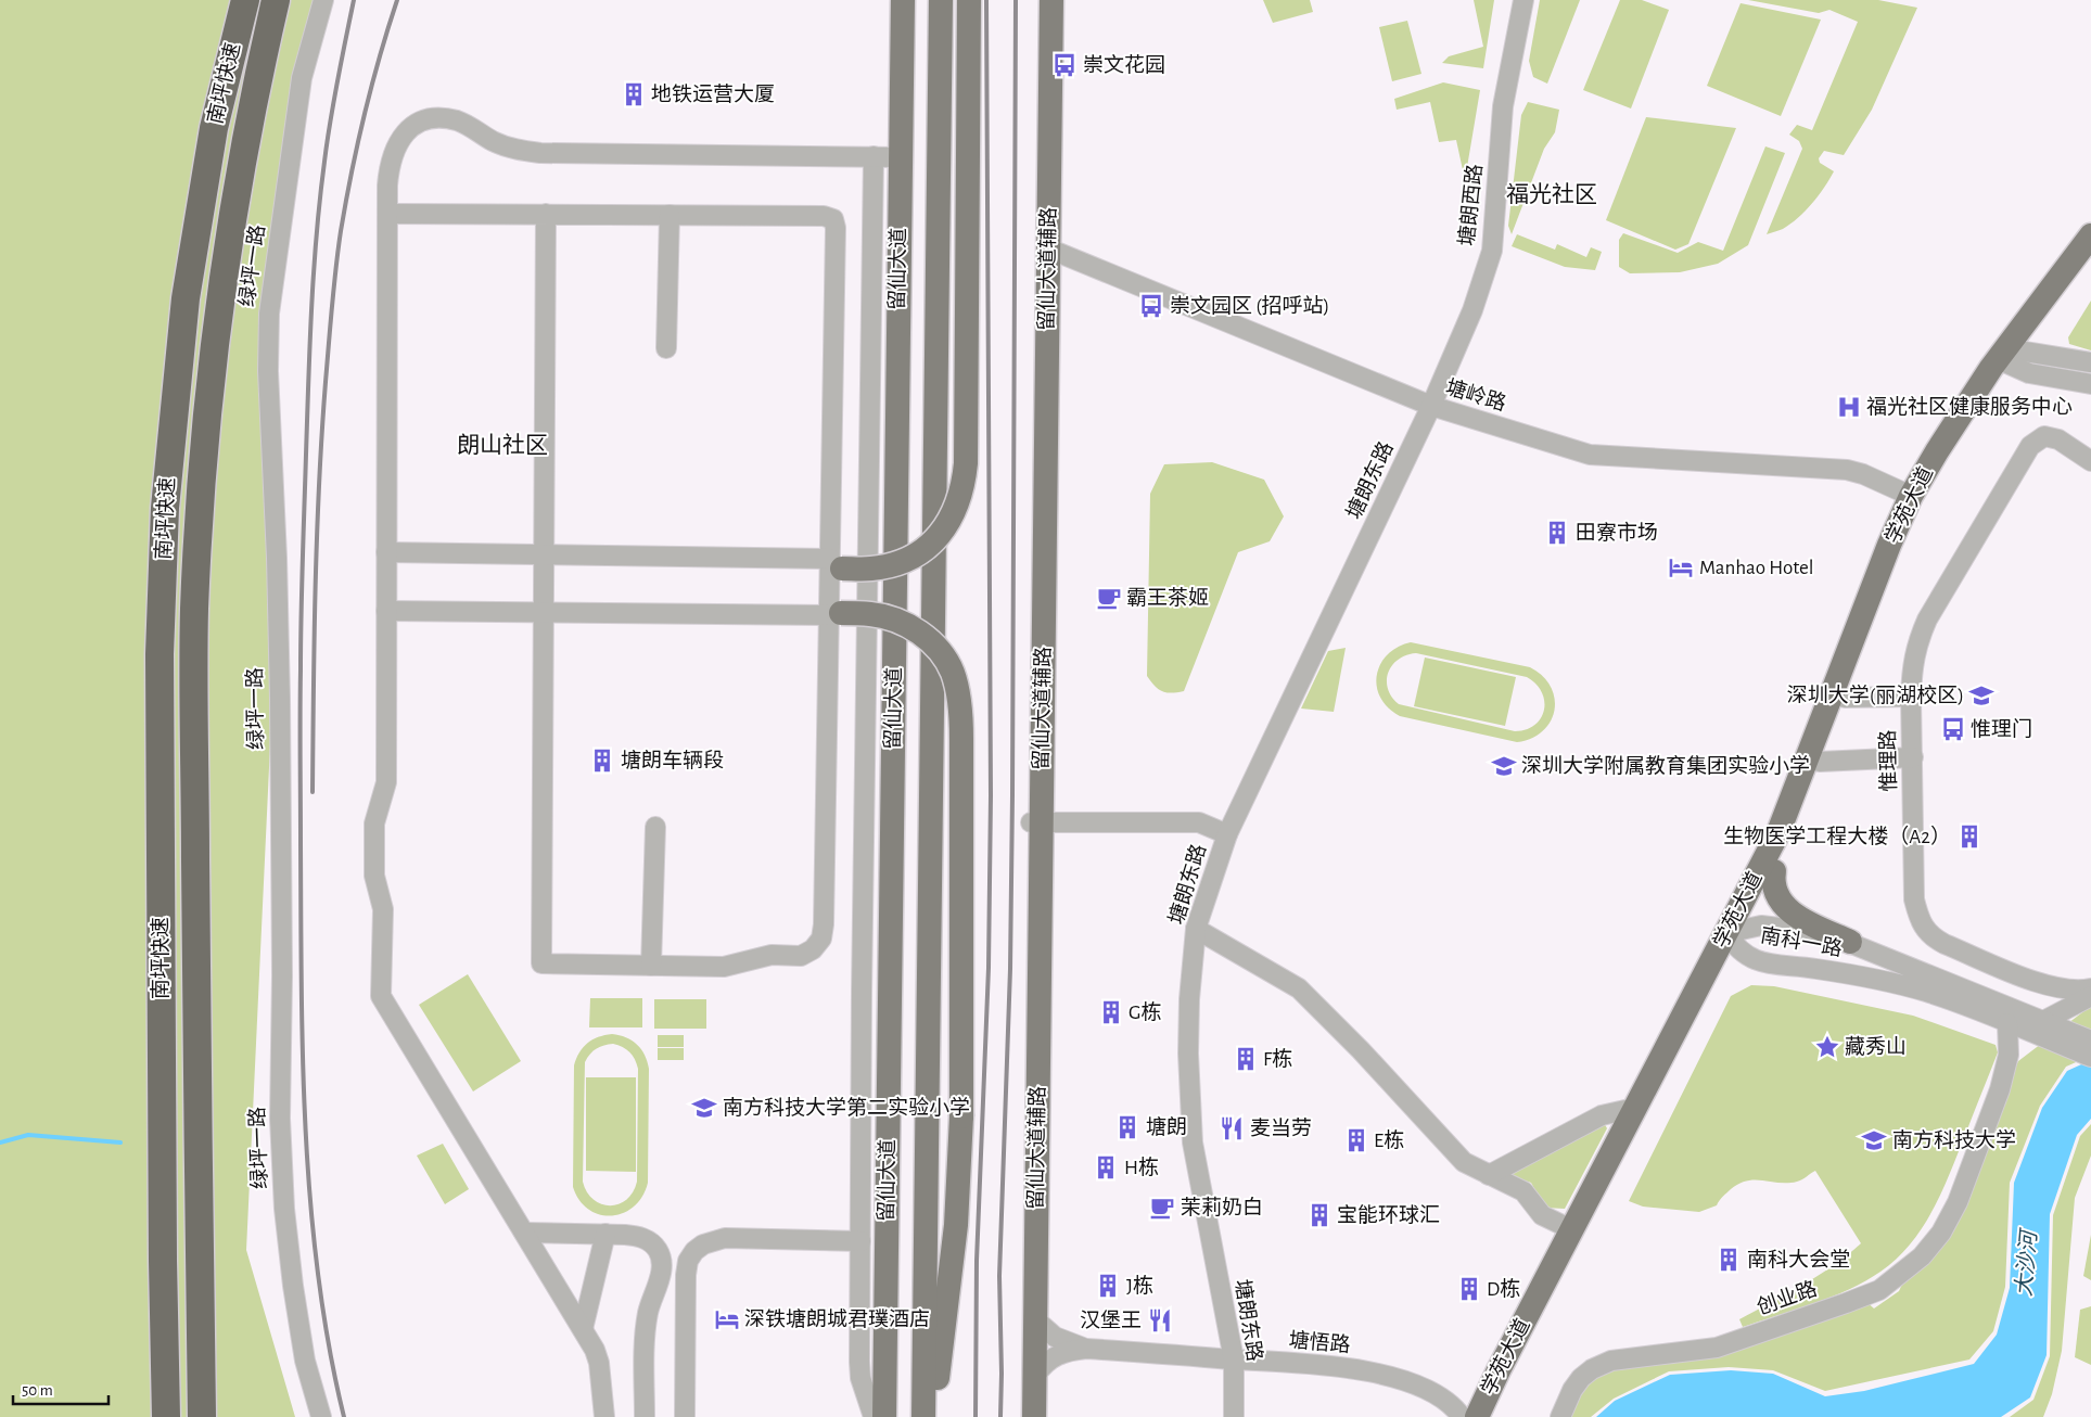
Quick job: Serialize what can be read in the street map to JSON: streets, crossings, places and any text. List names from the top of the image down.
{
  "streets": {
    "highway": ["南坪快速"],
    "main road": ["留仙大道", "留仙大道辅路", "学苑大道"],
    "street": [
      "塘朗西路",
      "绿坪一路",
      "塘岭路",
      "塘朗东路",
      "惟理路",
      "南科一路",
      "创业路",
      "塘悟路"
    ]
  },
  "crossings": [
    ["塘朗西路", "塘岭路"],
    ["塘朗西路", "塘朗东路"],
    ["留仙大道辅路", "塘岭路"],
    ["留仙大道辅路", "塘悟路"],
    ["塘岭路", "塘朗东路"],
    ["塘岭路", "学苑大道"],
    ["塘朗东路", "塘悟路"],
    ["学苑大道", "南科一路"],
    ["学苑大道", "塘悟路"],
    ["南科一路", "创业路"]
  ],
  "districts": ["福光社区", "朗山社区"],
  "water": ["大沙河"],
  "places": {
    "bus stop": ["崇文花园", "崇文园区 (招呼站)", "惟理门"],
    "building": [
      "地铁运营大厦",
      "田寮市场",
      "塘朗车辆段",
      "生物医学工程大楼（A2）",
      "G栋",
      "F栋",
      "塘朗",
      "E栋",
      "H栋",
      "宝能环球汇",
      "南科大会堂",
      "J栋",
      "D栋"
    ],
    "hospital": ["福光社区健康服务中心"],
    "hotel": ["Manhao Hotel", "深铁塘朗城君璞酒店"],
    "cafe": ["霸王茶姬", "茉莉奶白"],
    "school or university": [
      "深圳大学(丽湖校区)",
      "深圳大学附属教育集团实验小学",
      "南方科技大学第二实验小学",
      "南方科技大学"
    ],
    "place": ["藏秀山"],
    "restaurant": ["麦当劳", "汉堡王"]
  },
  "scale_bar": "50 m"
}
